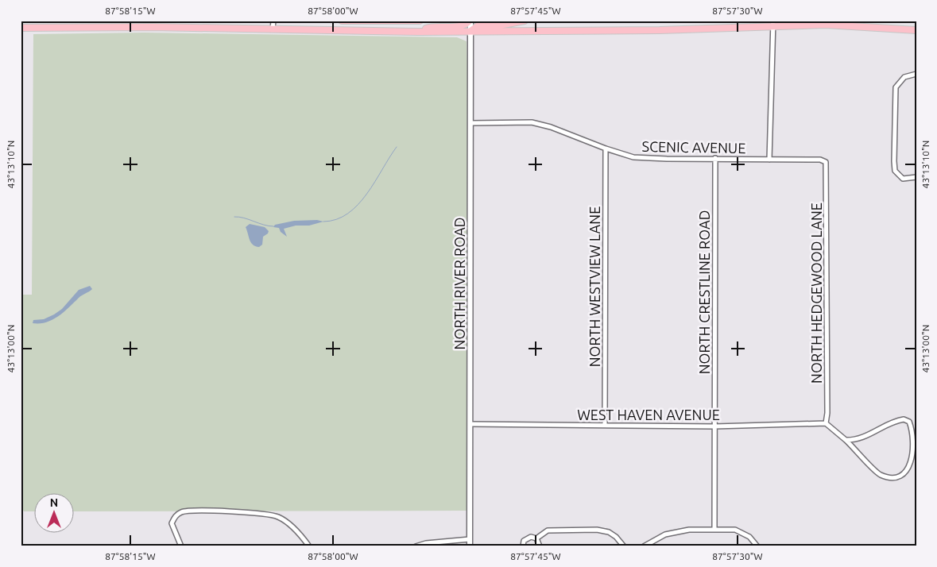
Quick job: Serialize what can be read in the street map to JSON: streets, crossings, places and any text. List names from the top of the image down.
{
  "streets": {
    "street": [
      "SCENIC AVENUE",
      "NORTH RIVER ROAD",
      "NORTH WESTVIEW LANE",
      "NORTH CRESTLINE ROAD",
      "NORTH HEDGEWOOD LANE",
      "WEST HAVEN AVENUE"
    ]
  },
  "crossings": [
    ["SCENIC AVENUE", "NORTH RIVER ROAD"],
    ["SCENIC AVENUE", "NORTH WESTVIEW LANE"],
    ["SCENIC AVENUE", "NORTH CRESTLINE ROAD"],
    ["SCENIC AVENUE", "NORTH HEDGEWOOD LANE"],
    ["NORTH RIVER ROAD", "WEST HAVEN AVENUE"],
    ["NORTH WESTVIEW LANE", "WEST HAVEN AVENUE"],
    ["NORTH CRESTLINE ROAD", "WEST HAVEN AVENUE"],
    ["NORTH HEDGEWOOD LANE", "WEST HAVEN AVENUE"]
  ],
  "north": "top",
  "coordinates": [
    "87°58'15\"W",
    "87°58'00\"W",
    "87°57'45\"W",
    "87°57'30\"W",
    "43°13'10\"N",
    "43°13'00\"N"
  ]
}
